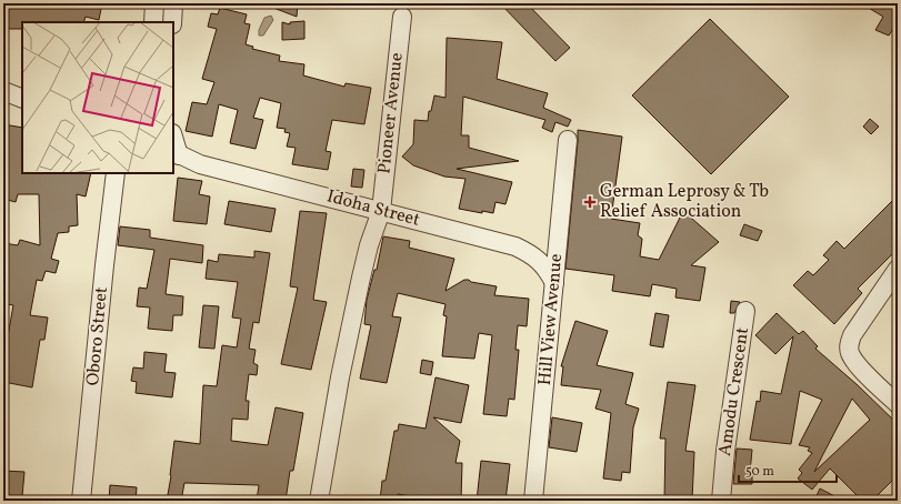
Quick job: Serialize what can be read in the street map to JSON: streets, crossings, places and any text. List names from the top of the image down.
{
  "streets": {
    "street": [
      "Pioneer Avenue",
      "Idoha Street",
      "Hill View Avenue",
      "Oboro Street",
      "Amodu Crescent"
    ]
  },
  "crossings": [
    ["Pioneer Avenue", "Idoha Street"],
    ["Idoha Street", "Hill View Avenue"]
  ],
  "places": {
    "health": ["German Leprosy & Tb Relief Association"]
  },
  "scale_bar": "50 m"
}
